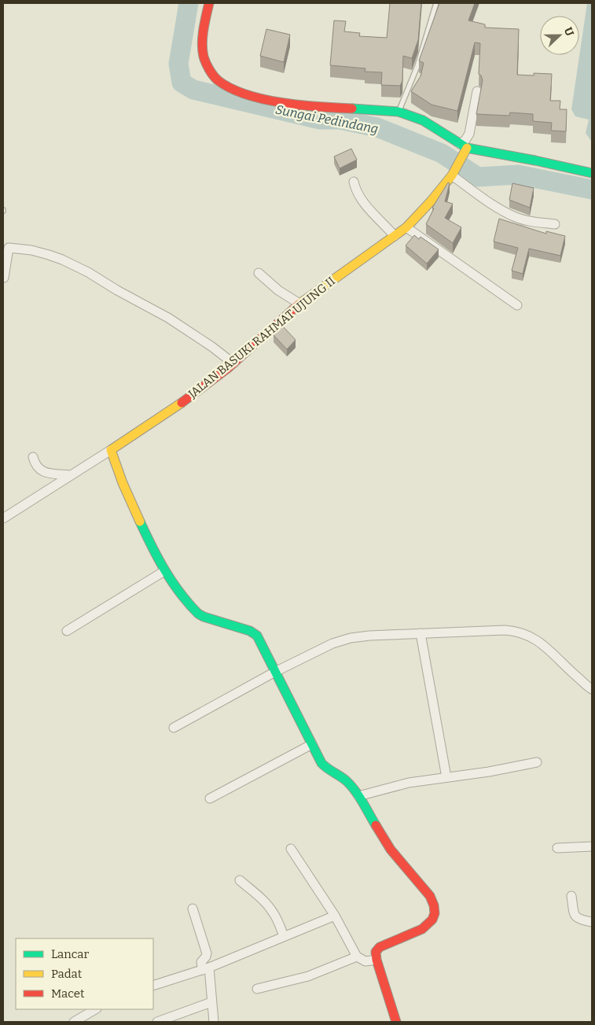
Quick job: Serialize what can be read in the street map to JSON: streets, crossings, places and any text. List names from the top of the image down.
{
  "streets": {
    "street": ["JALAN BASUKI RAHMAT UJUNG II"]
  },
  "water": ["Sungai Pedindang"],
  "legend": ["Lancar", "Padat", "Macet"],
  "north": "right"
}
